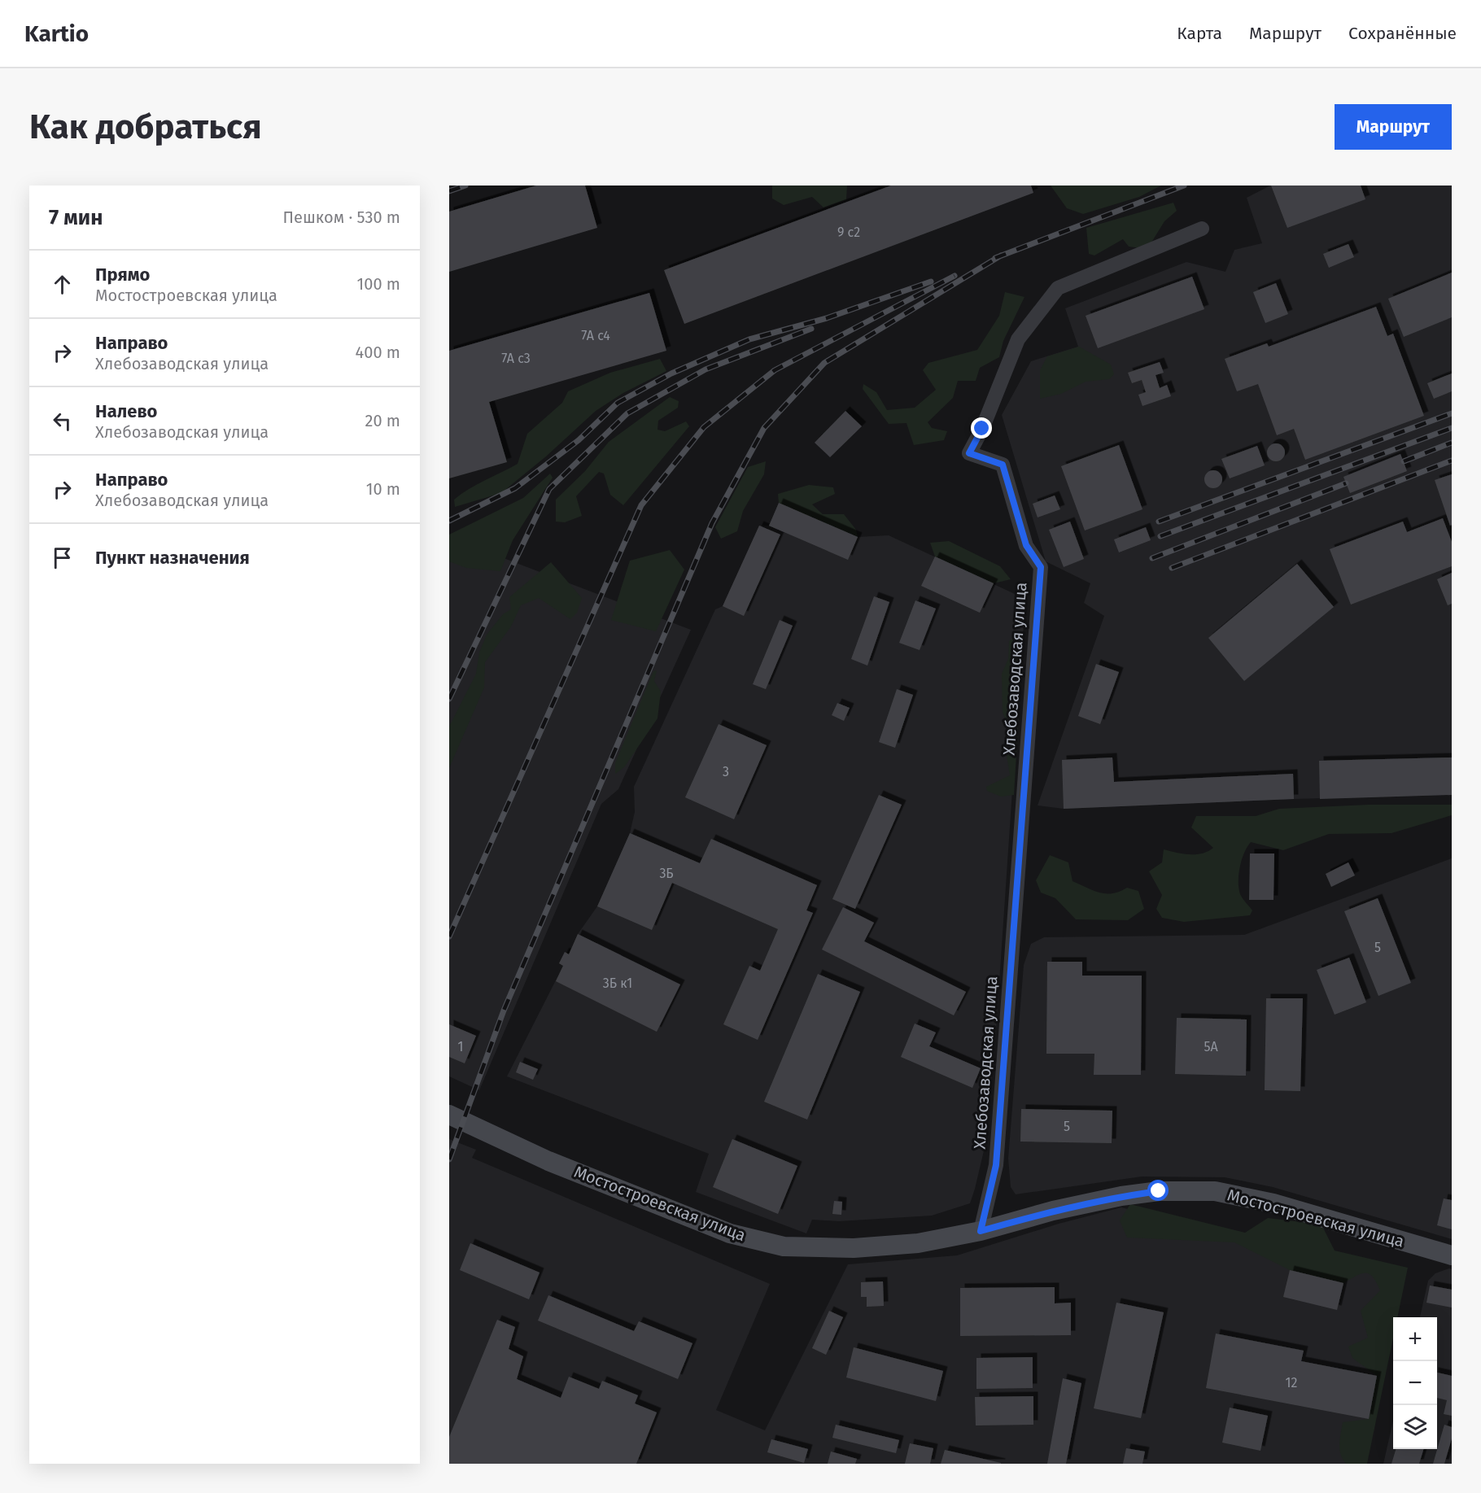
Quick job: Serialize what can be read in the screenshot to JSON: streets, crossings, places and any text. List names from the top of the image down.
{
  "streets": {
    "main road": ["Мостостроевская улица"],
    "street": ["Хлебозаводская улица"]
  },
  "crossings": [
    ["Хлебозаводская улица", "Мостостроевская улица"]
  ],
  "house_numbers": [
    "9 с2",
    "7А с4",
    "7А с3",
    "3",
    "3Б",
    "5",
    "3Б к1",
    "1",
    "5А",
    "5",
    "12"
  ],
  "page": {
    "header": "Kartio",
    "nav": ["Карта", "Маршрут", "Сохранённые"],
    "buttons": "Маршрут",
    "title": "Как добраться",
    "heading": ["7 мин", "Пешком · 530 m"],
    "list": [
      ["Прямо", "Мостостроевская улица", "100 m"],
      ["Направо", "Хлебозаводская улица", "400 m"],
      ["Налево", "Хлебозаводская улица", "20 m"],
      ["Направо", "Хлебозаводская улица", "10 m"],
      "Пункт назначения"
    ],
    "map_buttons": ["+", "−"]
  }
}
